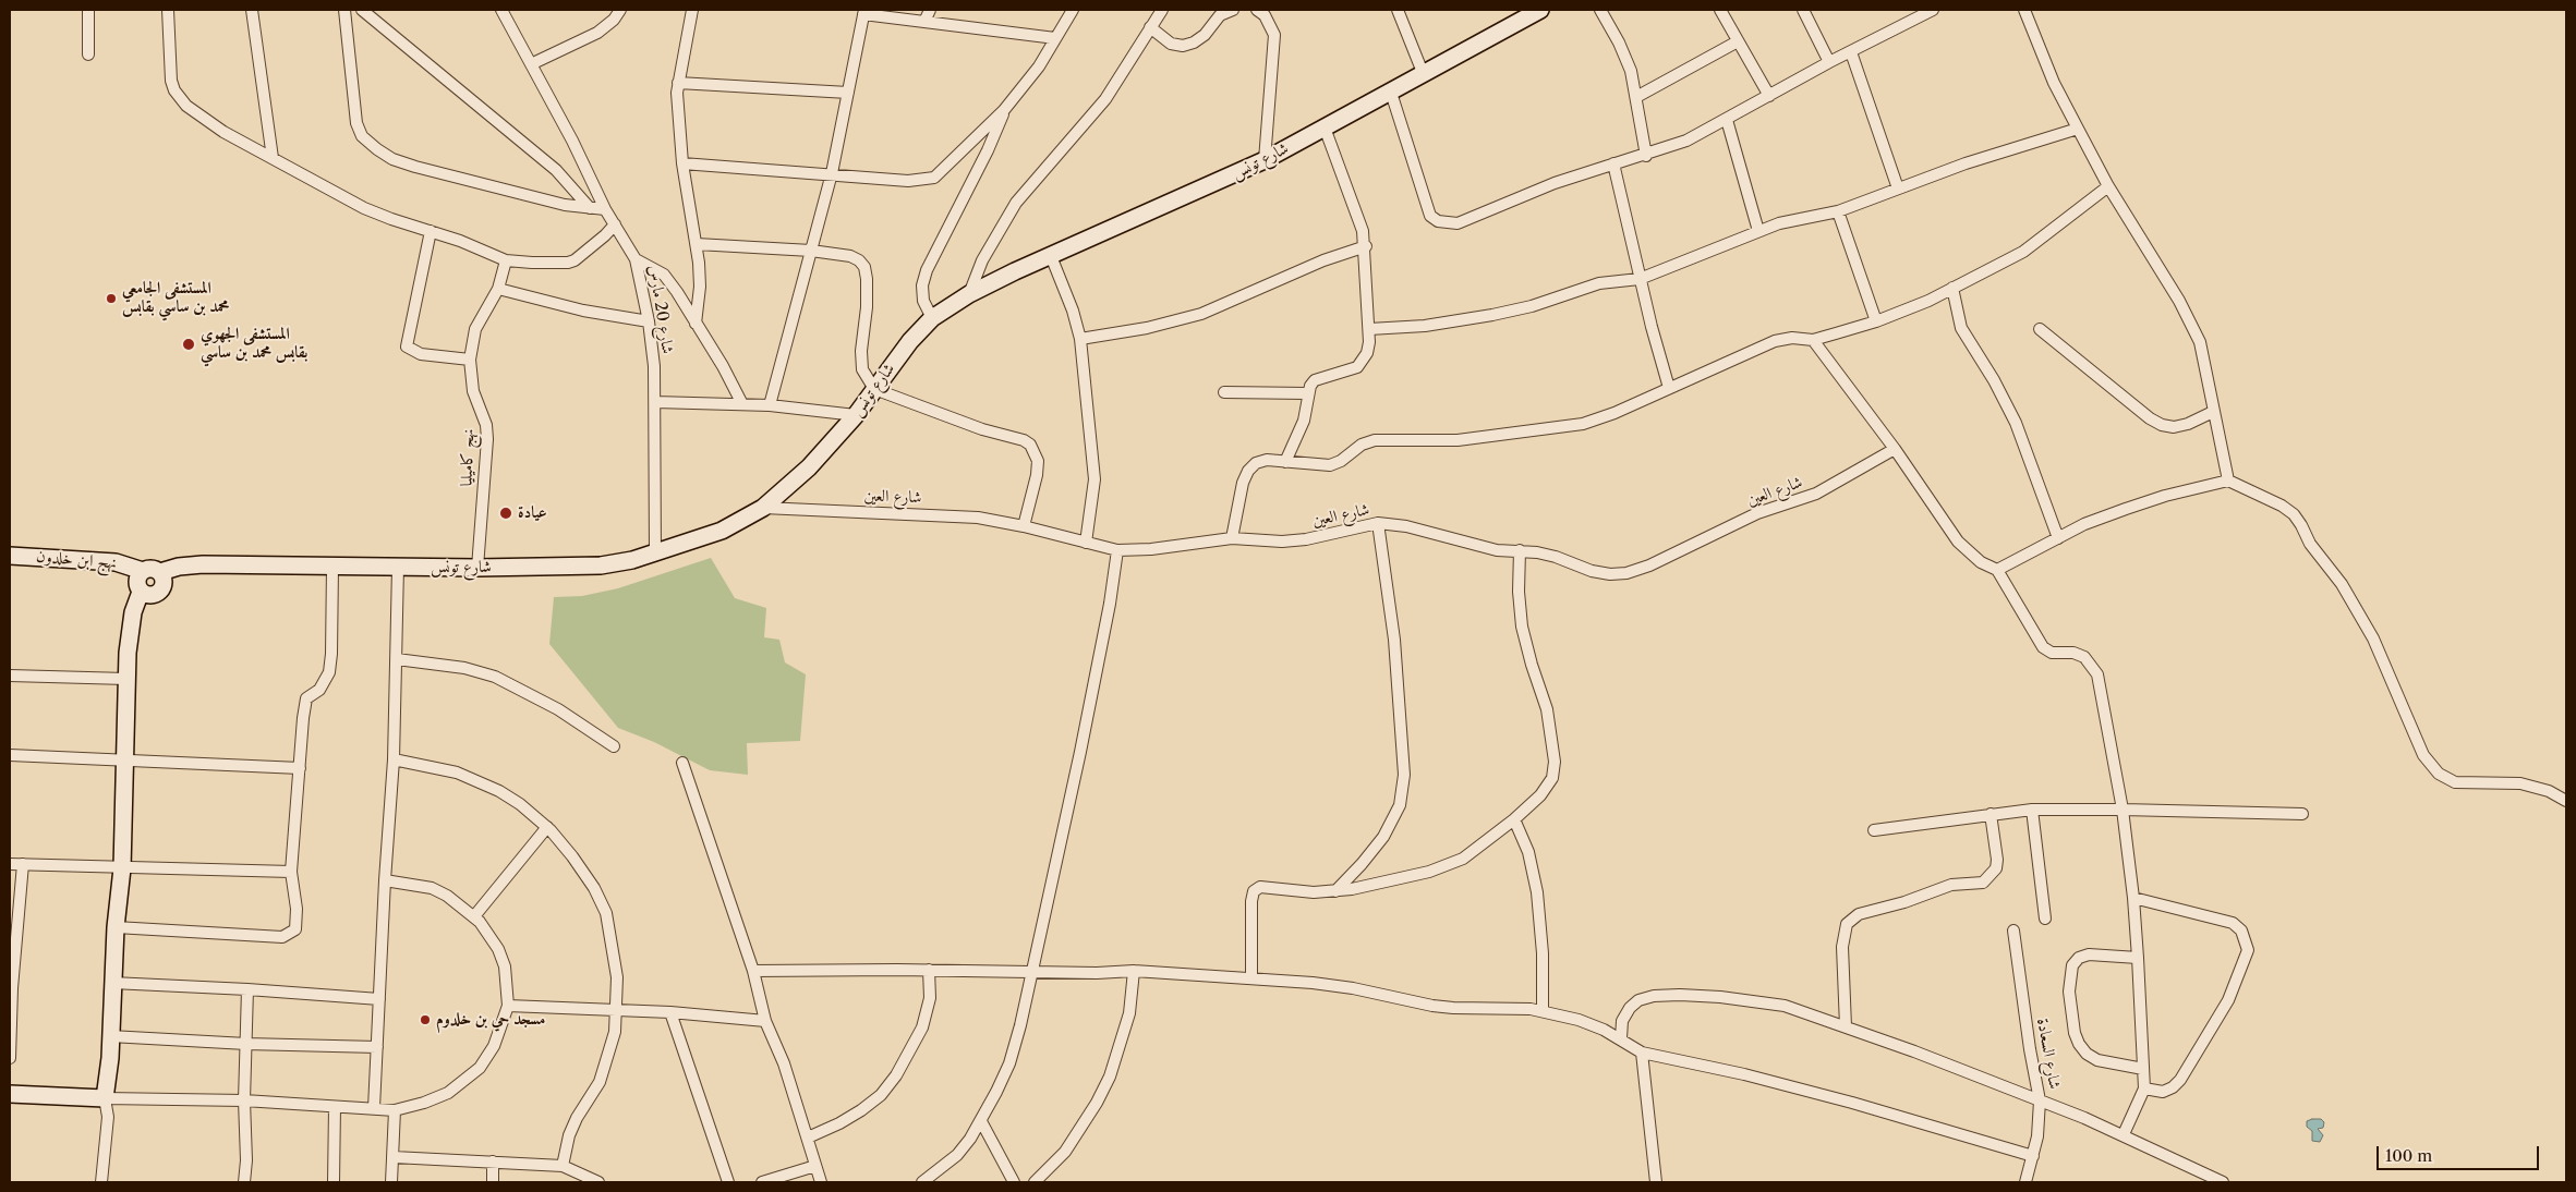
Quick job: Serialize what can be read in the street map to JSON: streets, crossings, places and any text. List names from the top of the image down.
{
  "streets": {
    "street": [
      "شارع تونس",
      "شارع 20 مارس",
      "نهج كاميليا",
      "شارع العين",
      "نهج ابن خلدون",
      "شارع السعادة"
    ]
  },
  "crossings": [
    ["شارع تونس", "شارع 20 مارس"],
    ["شارع تونس", "نهج كاميليا"],
    ["شارع تونس", "شارع العين"],
    ["شارع تونس", "نهج ابن خلدون"]
  ],
  "places": [
    "المستشفى الجامعي محمد بن ساسي بقابس",
    "المستشفى الجهوي بقابس محمد بن ساسي",
    "عيادة",
    "مسجد حي بن خلدوم"
  ],
  "scale_bar": "100 m"
}
